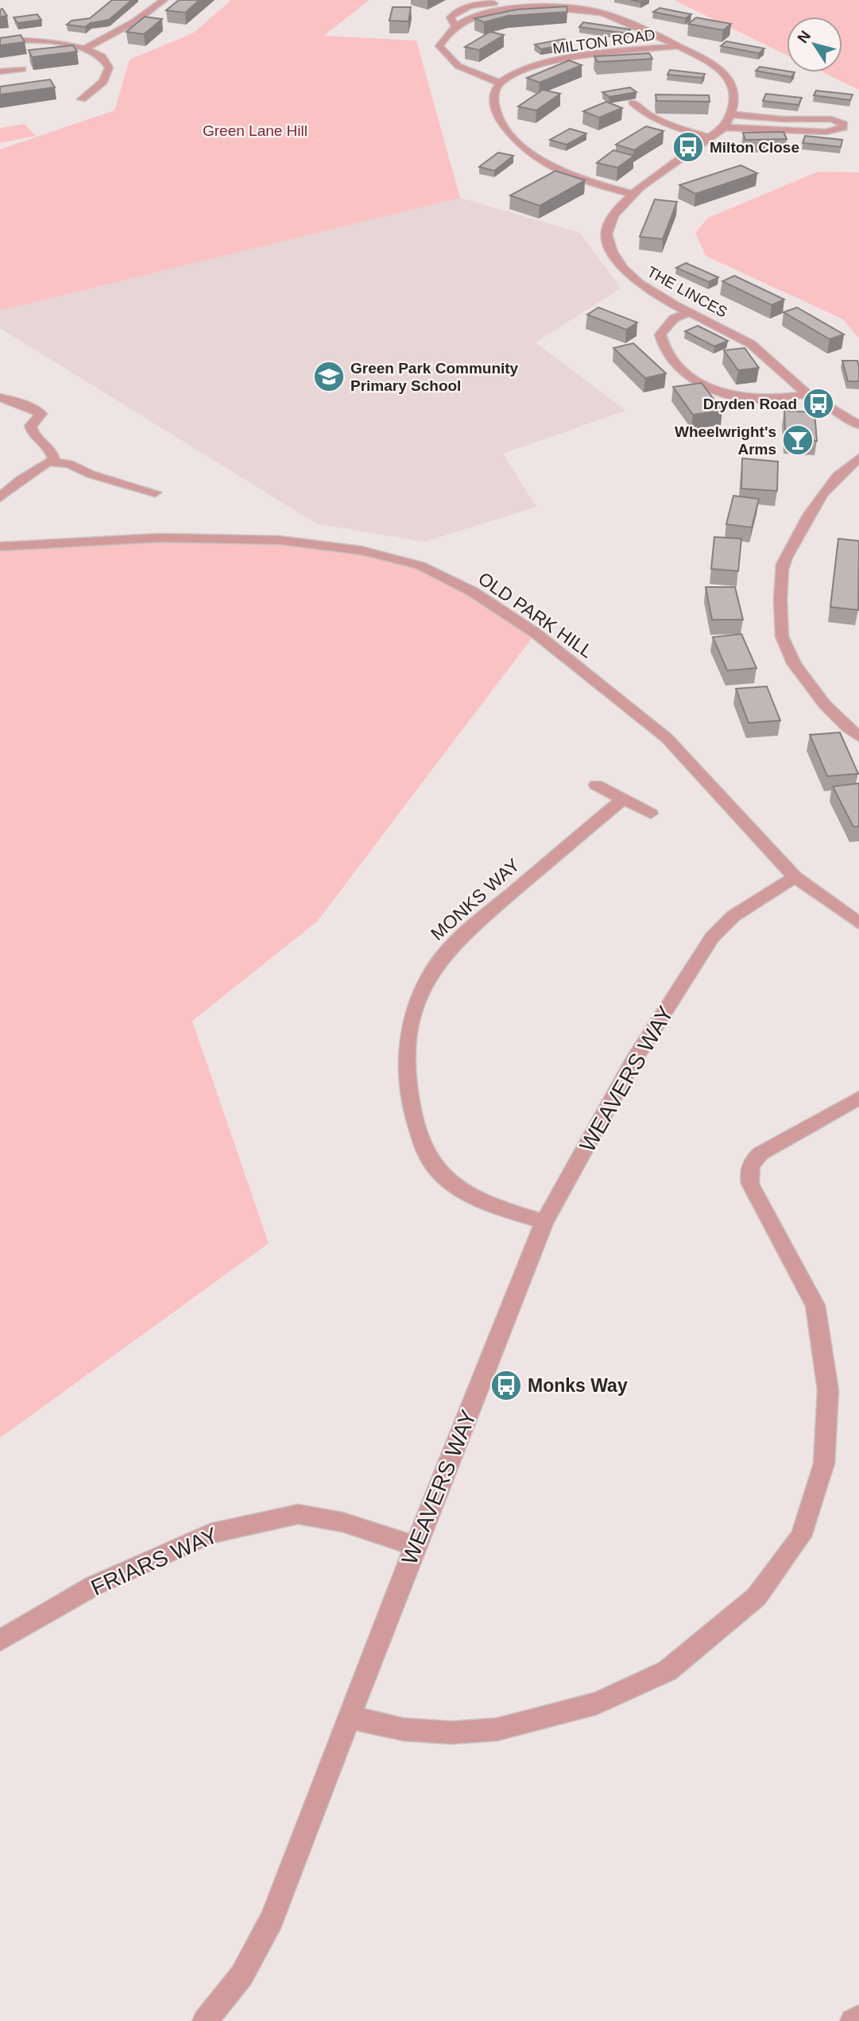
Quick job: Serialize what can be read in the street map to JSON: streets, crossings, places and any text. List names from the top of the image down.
{
  "streets": {
    "street": [
      "MILTON ROAD",
      "THE LINCES",
      "OLD PARK HILL",
      "MONKS WAY",
      "WEAVERS WAY",
      "FRIARS WAY"
    ]
  },
  "crossings": [
    ["OLD PARK HILL", "WEAVERS WAY"],
    ["MONKS WAY", "WEAVERS WAY"],
    ["WEAVERS WAY", "FRIARS WAY"]
  ],
  "parks": ["Green Lane Hill"],
  "places": {
    "bus stop": ["Milton Close", "Dryden Road", "Monks Way"],
    "school or university": ["Green Park Community Primary School"],
    "bar": ["Wheelwright's Arms"]
  },
  "north": "top left"
}
